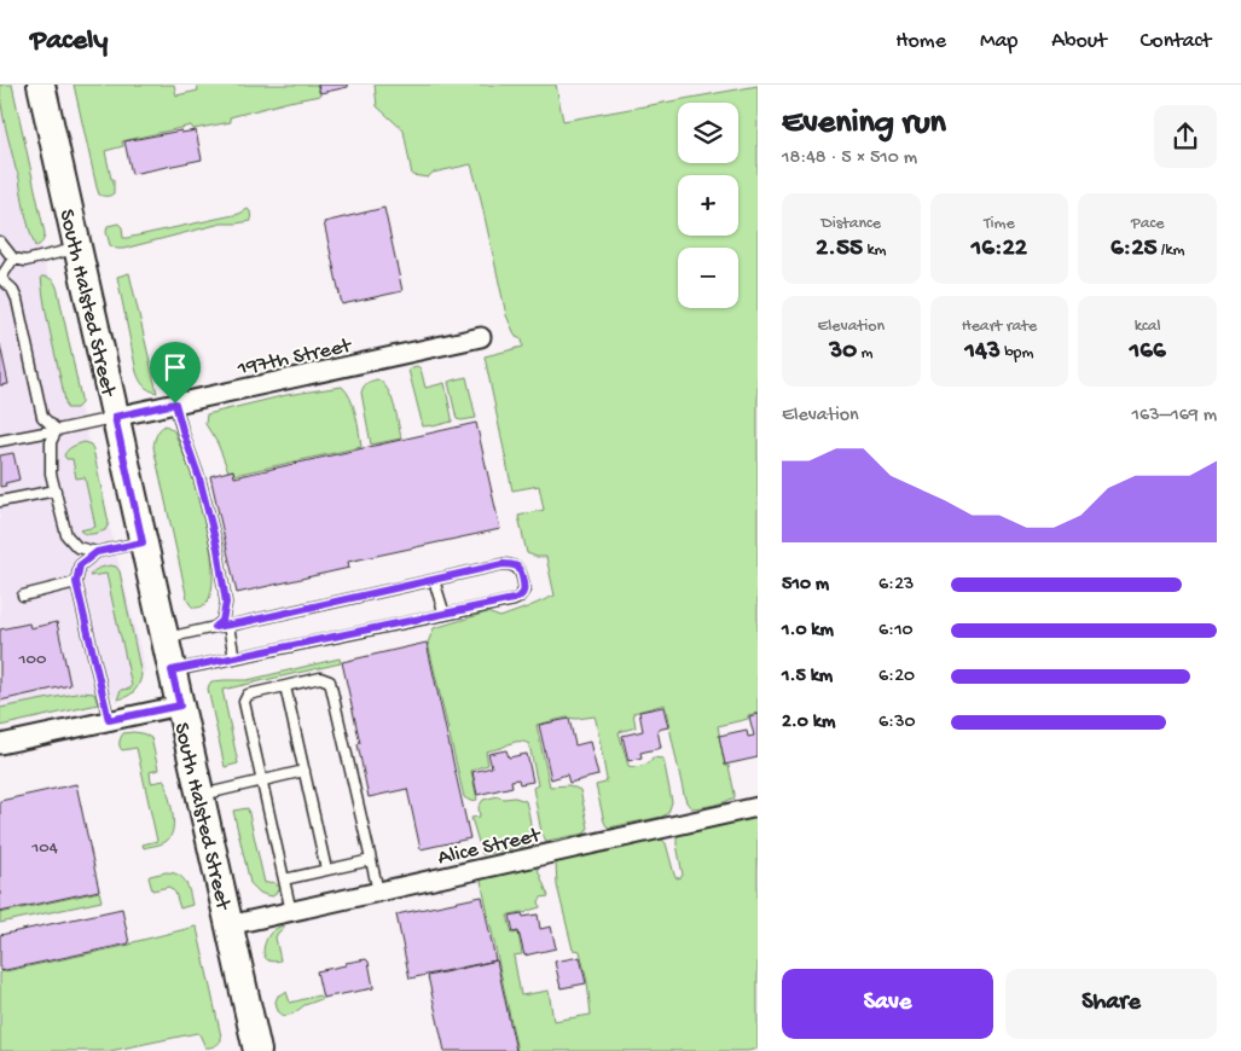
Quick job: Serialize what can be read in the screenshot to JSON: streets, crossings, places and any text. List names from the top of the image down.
{
  "streets": {
    "main road": ["South Halsted Street"],
    "street": ["197th Street", "Alice Street"]
  },
  "crossings": [
    ["South Halsted Street", "197th Street"],
    ["South Halsted Street", "Alice Street"]
  ],
  "house_numbers": ["100", "104"],
  "page": {
    "header": "Pacely",
    "nav": [
      "Home",
      "Map",
      "About",
      "Contact"
    ],
    "heading": ["Evening run", "18:48 · 5 × 510 m"],
    "map_buttons": ["+", "−"],
    "stats": [
      ["Distance", "2.55 km"],
      ["Time", "16:22"],
      ["Pace", "6:25 /km"],
      ["Elevation", "30 m"],
      ["Heart rate", "143 bpm"],
      ["kcal", "166"]
    ],
    "chart": ["Elevation", "163–169 m"],
    "list": [
      {
        "name": "510 m",
        "note": "6:23"
      },
      {
        "name": "1.0 km",
        "note": "6:10"
      },
      {
        "name": "1.5 km",
        "note": "6:20"
      },
      {
        "name": "2.0 km",
        "note": "6:30"
      }
    ],
    "buttons": ["Save", "Share"]
  }
}
